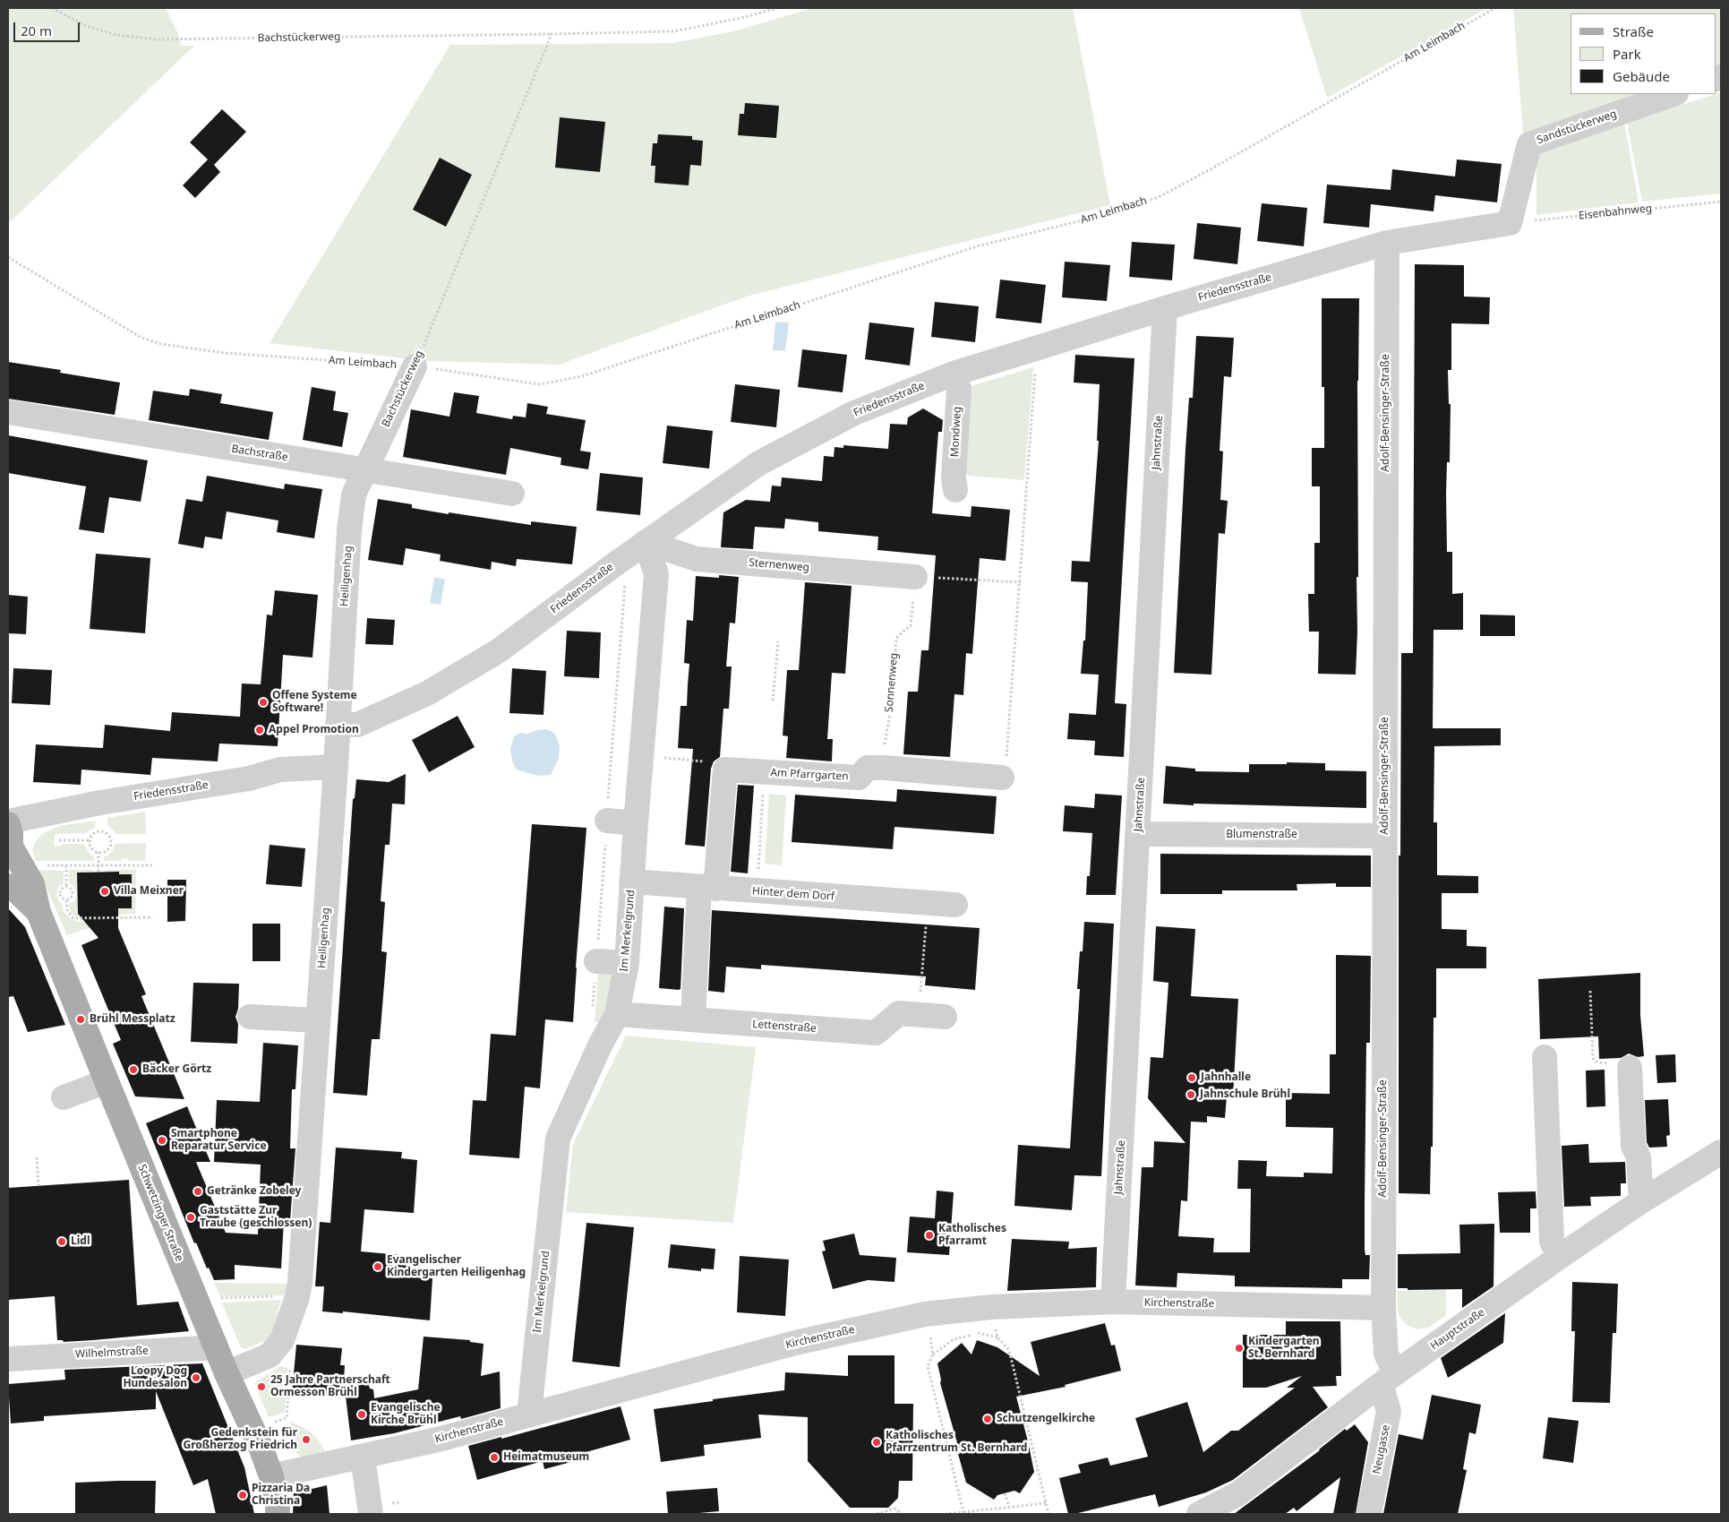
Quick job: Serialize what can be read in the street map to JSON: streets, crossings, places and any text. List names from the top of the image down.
{
  "streets": {
    "main road": ["Schwetzinger Straße"],
    "street": [
      "Bachstückerweg",
      "Sandstückerweg",
      "Friedensstraße",
      "Adolf-Bensinger-Straße",
      "Mondweg",
      "Jahnstraße",
      "Bachstraße",
      "Sternenweg",
      "Heiligenhag",
      "Am Pfarrgarten",
      "Blumenstraße",
      "Hinter dem Dorf",
      "Im Merkelgrund",
      "Lettenstraße",
      "Kirchenstraße",
      "Hauptstraße",
      "Wilhelmstraße",
      "Neugasse"
    ],
    "path": ["Am Leimbach", "Eisenbahnweg", "Sonnenweg"]
  },
  "crossings": [
    ["Bachstückerweg", "Am Leimbach"],
    ["Bachstückerweg", "Bachstraße"],
    ["Bachstückerweg", "Heiligenhag"],
    ["Sandstückerweg", "Eisenbahnweg"],
    ["Sandstückerweg", "Friedensstraße"],
    ["Eisenbahnweg", "Friedensstraße"],
    ["Friedensstraße", "Adolf-Bensinger-Straße"],
    ["Friedensstraße", "Mondweg"],
    ["Friedensstraße", "Jahnstraße"],
    ["Friedensstraße", "Sternenweg"],
    ["Friedensstraße", "Heiligenhag"],
    ["Friedensstraße", "Im Merkelgrund"],
    ["Friedensstraße", "Schwetzinger Straße"],
    ["Adolf-Bensinger-Straße", "Blumenstraße"],
    ["Adolf-Bensinger-Straße", "Kirchenstraße"],
    ["Adolf-Bensinger-Straße", "Neugasse"],
    ["Jahnstraße", "Blumenstraße"],
    ["Jahnstraße", "Kirchenstraße"],
    ["Bachstraße", "Heiligenhag"],
    ["Sternenweg", "Sonnenweg"],
    ["Sternenweg", "Im Merkelgrund"],
    ["Heiligenhag", "Schwetzinger Straße"],
    ["Sonnenweg", "Am Pfarrgarten"],
    ["Hinter dem Dorf", "Im Merkelgrund"],
    ["Im Merkelgrund", "Lettenstraße"],
    ["Im Merkelgrund", "Kirchenstraße"],
    ["Schwetzinger Straße", "Kirchenstraße"],
    ["Schwetzinger Straße", "Wilhelmstraße"],
    ["Kirchenstraße", "Neugasse"],
    ["Hauptstraße", "Neugasse"]
  ],
  "places": [
    "Offene Systeme Software!",
    "Appel Promotion",
    "Villa Meixner",
    "Brühl Messplatz",
    "Bäcker Görtz",
    "Jahnhalle",
    "Jahnschule Brühl",
    "Smartphone Reparatur Service",
    "Getränke Zobeley",
    "Gaststätte Zur Traube (geschlossen)",
    "Katholisches Pfarramt",
    "Lidl",
    "Evangelischer Kindergarten Heiligenhag",
    "Kindergarten St. Bernhard",
    "Loopy Dog Hundesalon",
    "25 Jahre Partnerschaft Ormesson Brühl",
    "Evangelische Kirche Brühl",
    "Schutzengelkirche",
    "Gedenkstein für Großherzog Friedrich",
    "Katholisches Pfarrzentrum St. Bernhard",
    "Heimatmuseum",
    "Pizzaria Da Christina"
  ],
  "legend": ["Straße", "Park", "Gebäude"],
  "scale_bar": "20 m"
}
